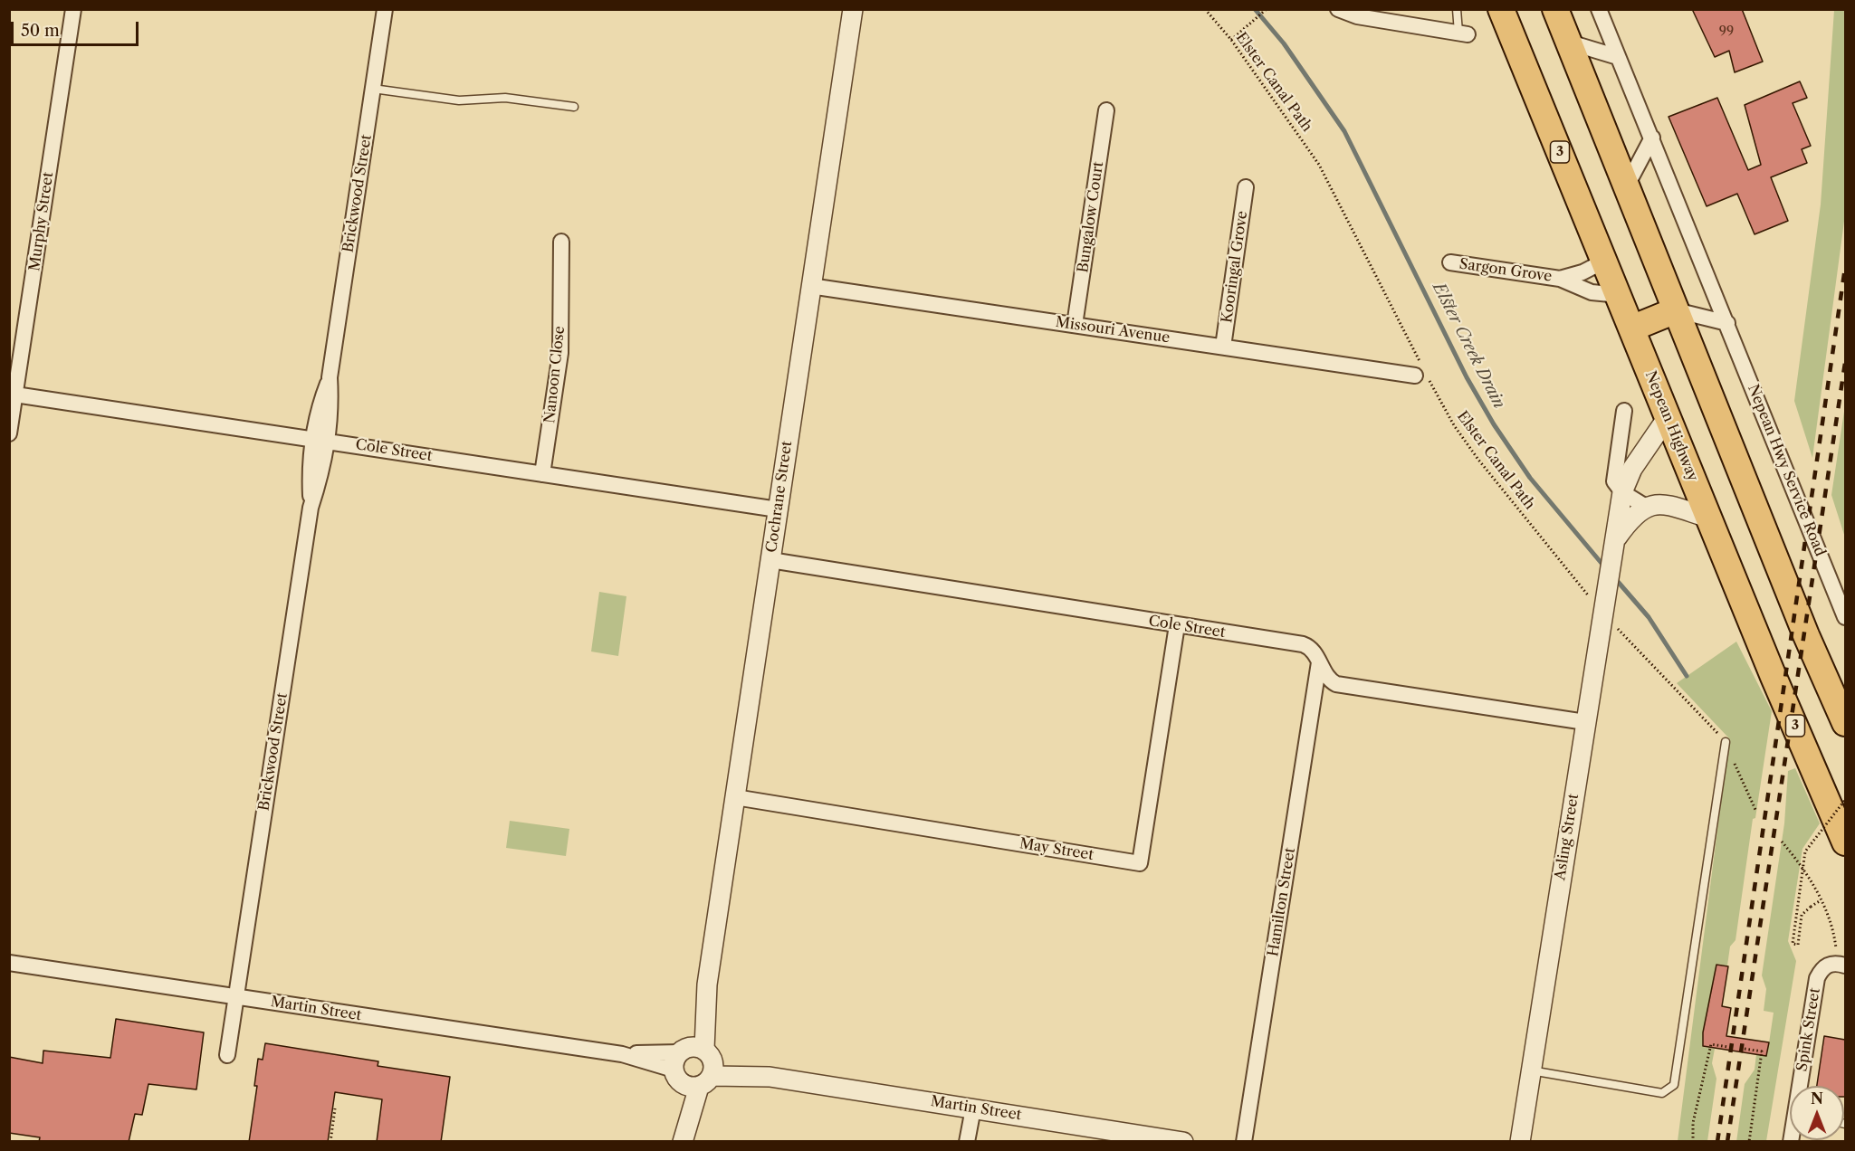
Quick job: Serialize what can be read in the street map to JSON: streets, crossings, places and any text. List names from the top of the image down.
{
  "streets": {
    "highway": ["3", "Nepean Highway"],
    "street": [
      "Brickwood Street",
      "Bungalow Court",
      "Murphy Street",
      "Kooringal Grove",
      "Sargon Grove",
      "Missouri Avenue",
      "Nanoon Close",
      "Cole Street",
      "Nepean Hwy Service Road",
      "Cochrane Street",
      "Asling Street",
      "May Street",
      "Hamilton Street",
      "Martin Street",
      "Spink Street"
    ],
    "path": ["Elster Canal Path"]
  },
  "crossings": [
    ["Elster Canal Path", "Missouri Avenue"],
    ["Elster Canal Path", "Asling Street"],
    ["Brickwood Street", "Cole Street"],
    ["Brickwood Street", "Martin Street"],
    ["Bungalow Court", "Missouri Avenue"],
    ["Murphy Street", "Cole Street"],
    ["Kooringal Grove", "Missouri Avenue"],
    ["Sargon Grove", "Nepean Highway"],
    ["Missouri Avenue", "Cochrane Street"],
    ["Nanoon Close", "Cole Street"],
    ["Nepean Highway", "Asling Street"],
    ["Cole Street", "Cochrane Street"],
    ["Cole Street", "Asling Street"],
    ["Cole Street", "May Street"],
    ["Cole Street", "Hamilton Street"],
    ["Cochrane Street", "May Street"],
    ["Cochrane Street", "Martin Street"]
  ],
  "water": ["Elster Creek Drain"],
  "house_numbers": ["99"],
  "scale_bar": "50 m",
  "north": "top"
}
